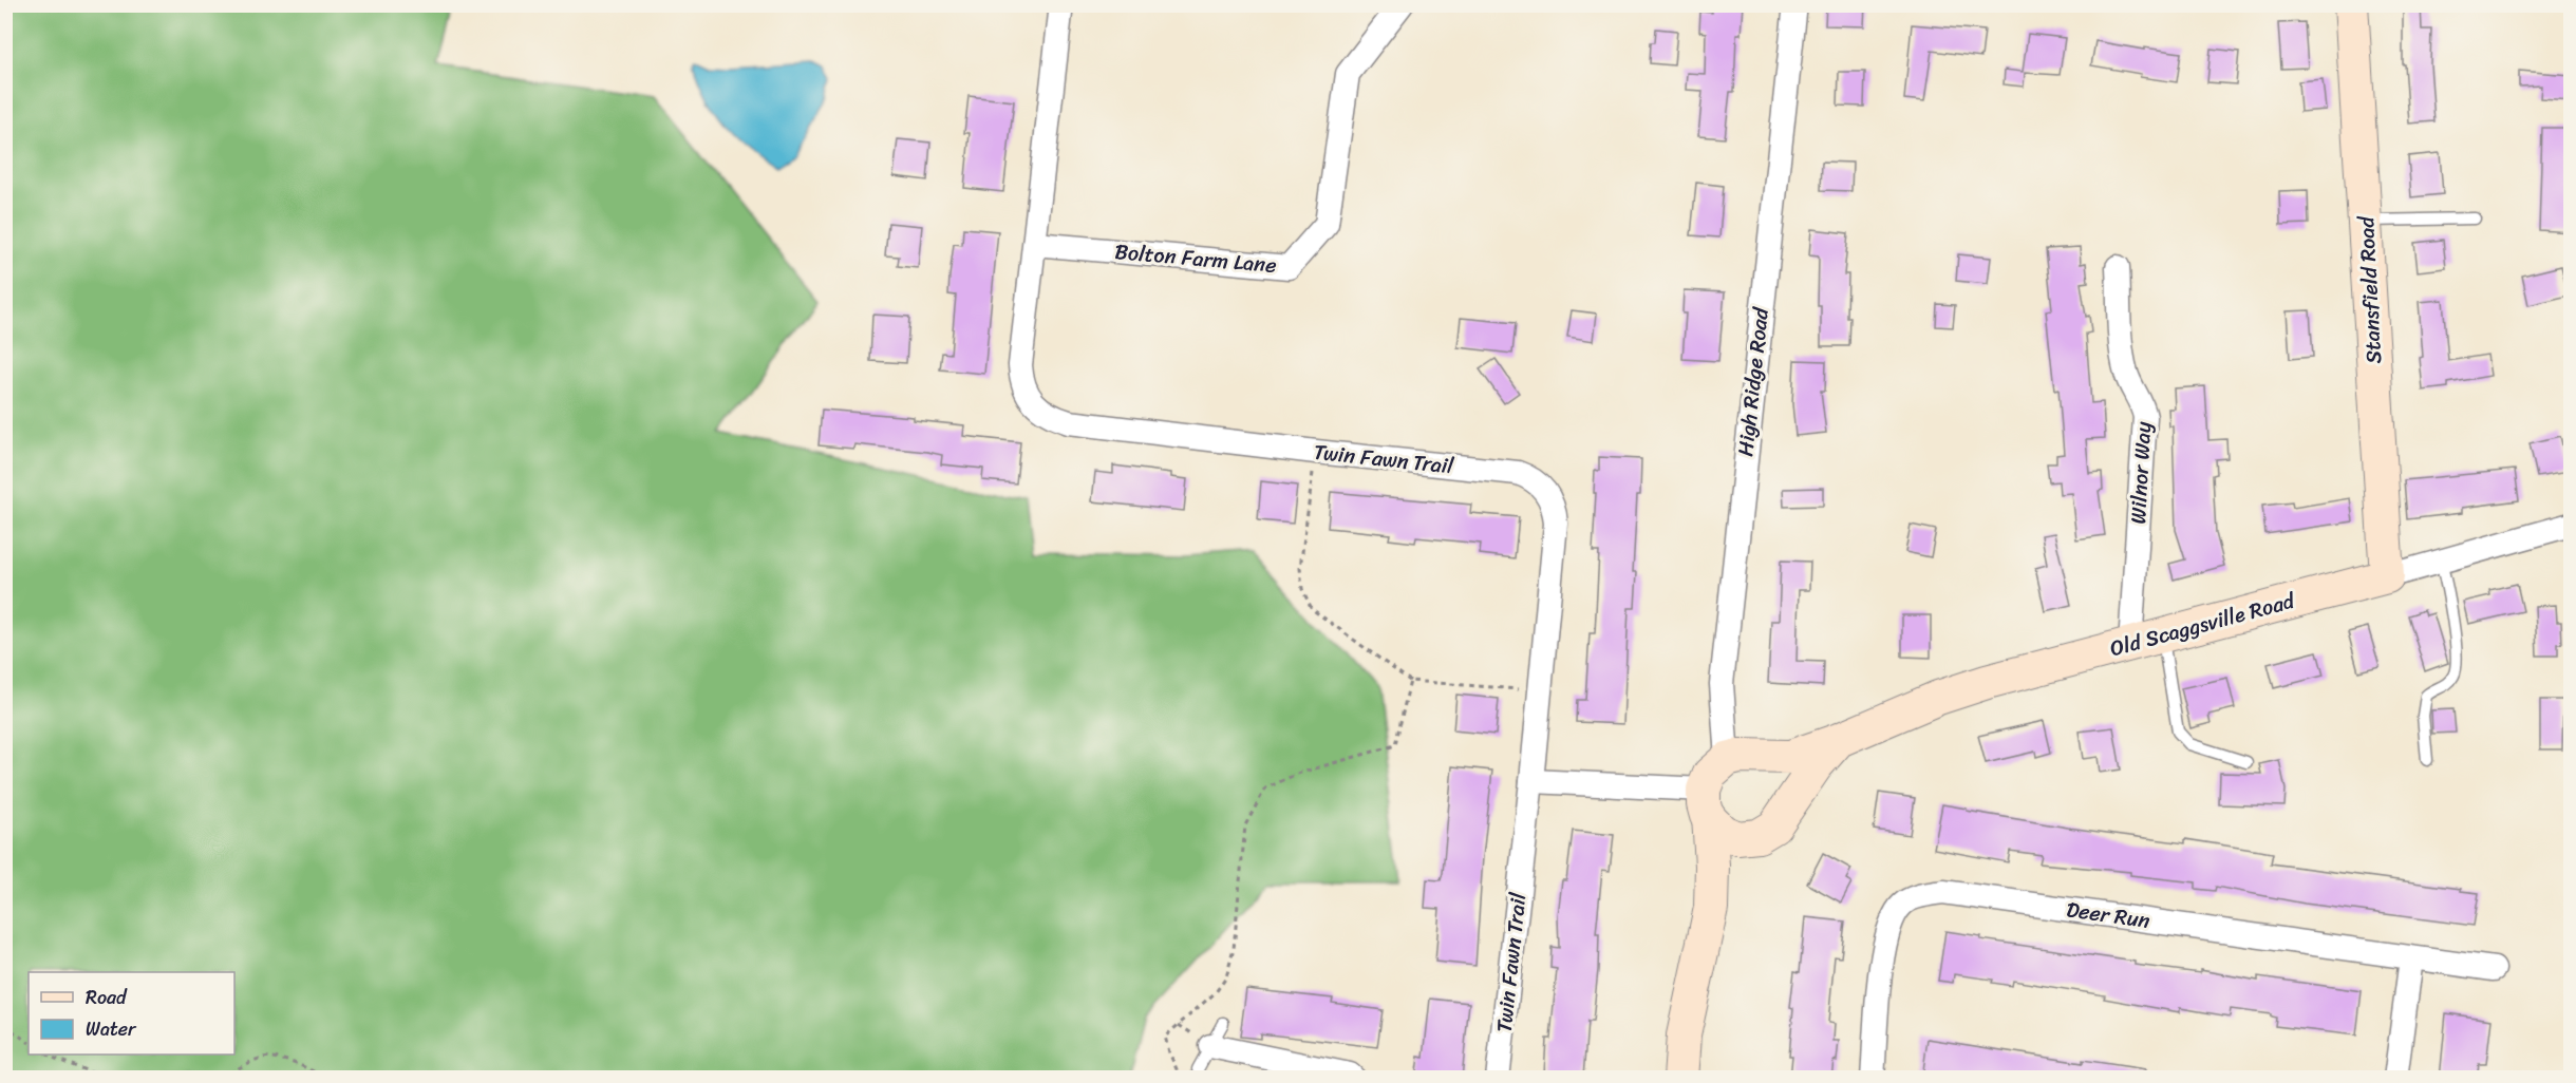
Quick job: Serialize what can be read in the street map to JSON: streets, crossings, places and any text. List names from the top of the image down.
{
  "streets": {
    "street": [
      "Bolton Farm Lane",
      "Stansfield Road",
      "High Ridge Road",
      "Twin Fawn Trail",
      "Wilnor Way",
      "Old Scaggsville Road",
      "Deer Run"
    ]
  },
  "crossings": [
    ["Bolton Farm Lane", "Twin Fawn Trail"],
    ["Stansfield Road", "Old Scaggsville Road"],
    ["High Ridge Road", "Old Scaggsville Road"],
    ["Wilnor Way", "Old Scaggsville Road"]
  ],
  "legend": ["Road", "Water"]
}
